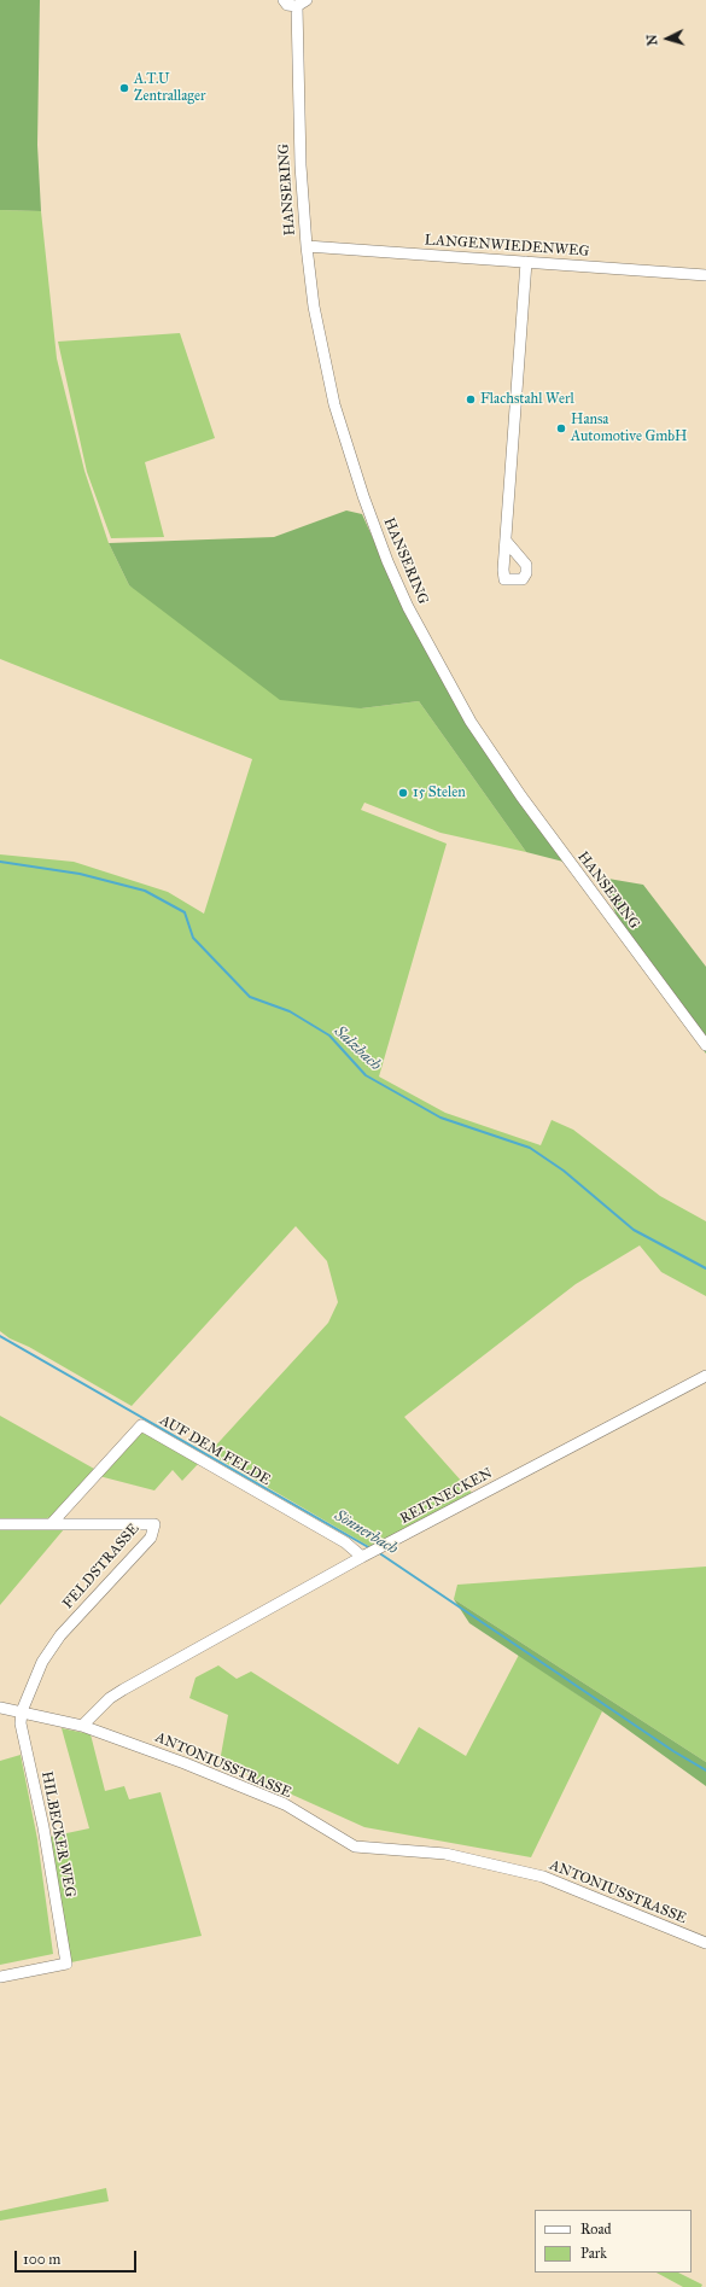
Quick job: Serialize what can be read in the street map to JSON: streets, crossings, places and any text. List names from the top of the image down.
{
  "streets": {
    "street": [
      "HANSERING",
      "LANGENWIEDENWEG",
      "AUF DEM FELDE",
      "REITNECKEN",
      "FELDSTRASSE",
      "ANTONIUSSTRASSE",
      "HILBECKER WEG"
    ]
  },
  "crossings": [
    ["HANSERING", "LANGENWIEDENWEG"],
    ["AUF DEM FELDE", "REITNECKEN"],
    ["AUF DEM FELDE", "FELDSTRASSE"],
    ["REITNECKEN", "ANTONIUSSTRASSE"],
    ["FELDSTRASSE", "ANTONIUSSTRASSE"],
    ["FELDSTRASSE", "HILBECKER WEG"],
    ["ANTONIUSSTRASSE", "HILBECKER WEG"]
  ],
  "water": ["Salzbach", "Sönnerbach"],
  "places": [
    "A.T.U Zentrallager",
    "Flachstahl Werl",
    "Hansa Automotive GmbH",
    "15 Stelen"
  ],
  "legend": ["Road", "Park"],
  "scale_bar": "100 m",
  "north": "left"
}
